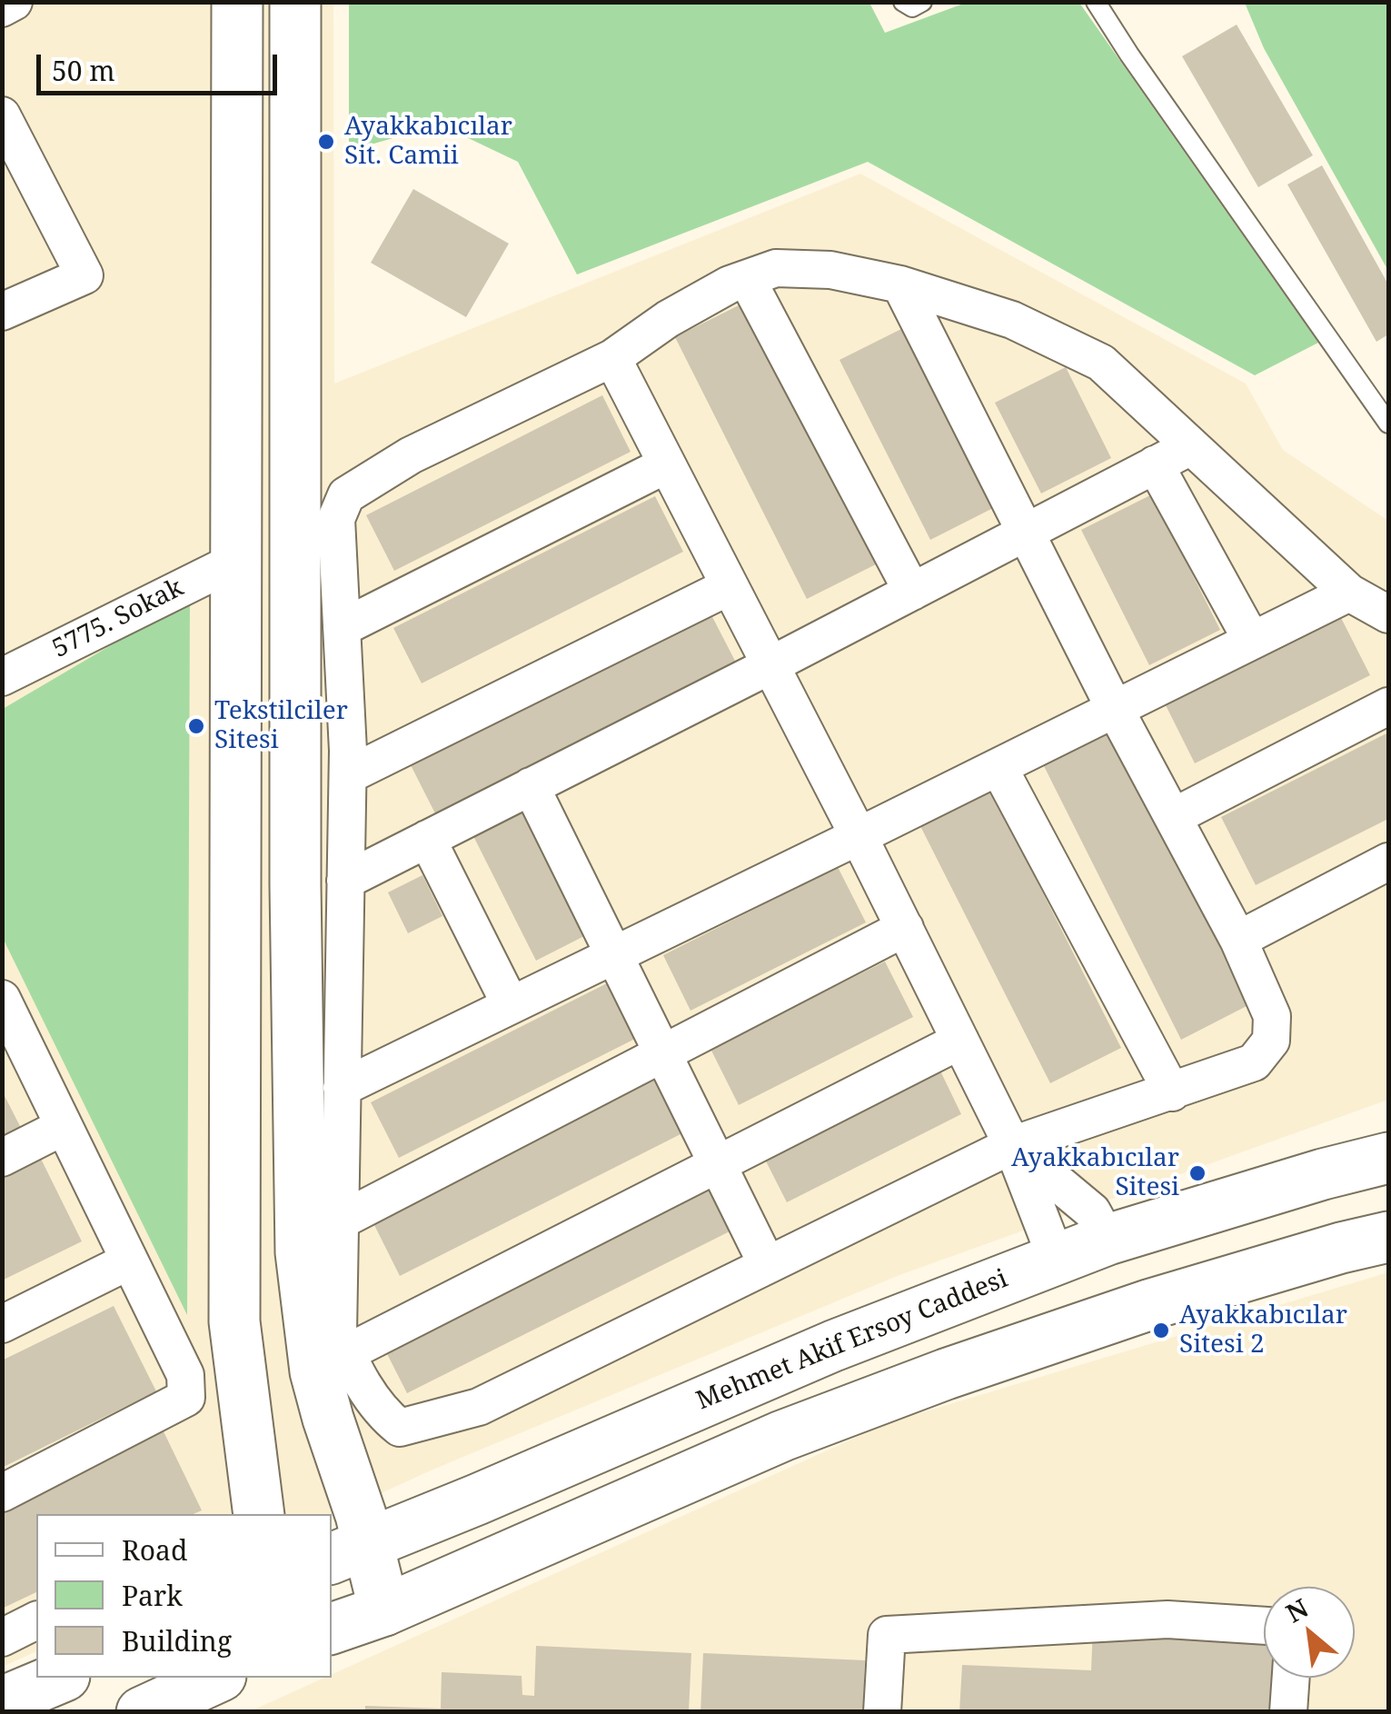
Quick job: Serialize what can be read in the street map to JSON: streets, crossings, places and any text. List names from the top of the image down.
{
  "streets": {
    "main road": ["Mehmet Akif Ersoy Caddesi"],
    "street": ["5775. Sokak"]
  },
  "places": [
    "Ayakkabıcılar Sit. Camii",
    "Tekstilciler Sitesi",
    "Ayakkabıcılar Sitesi",
    "Ayakkabıcılar Sitesi 2"
  ],
  "legend": ["Road", "Park", "Building"],
  "scale_bar": "50 m",
  "north": "top left"
}
